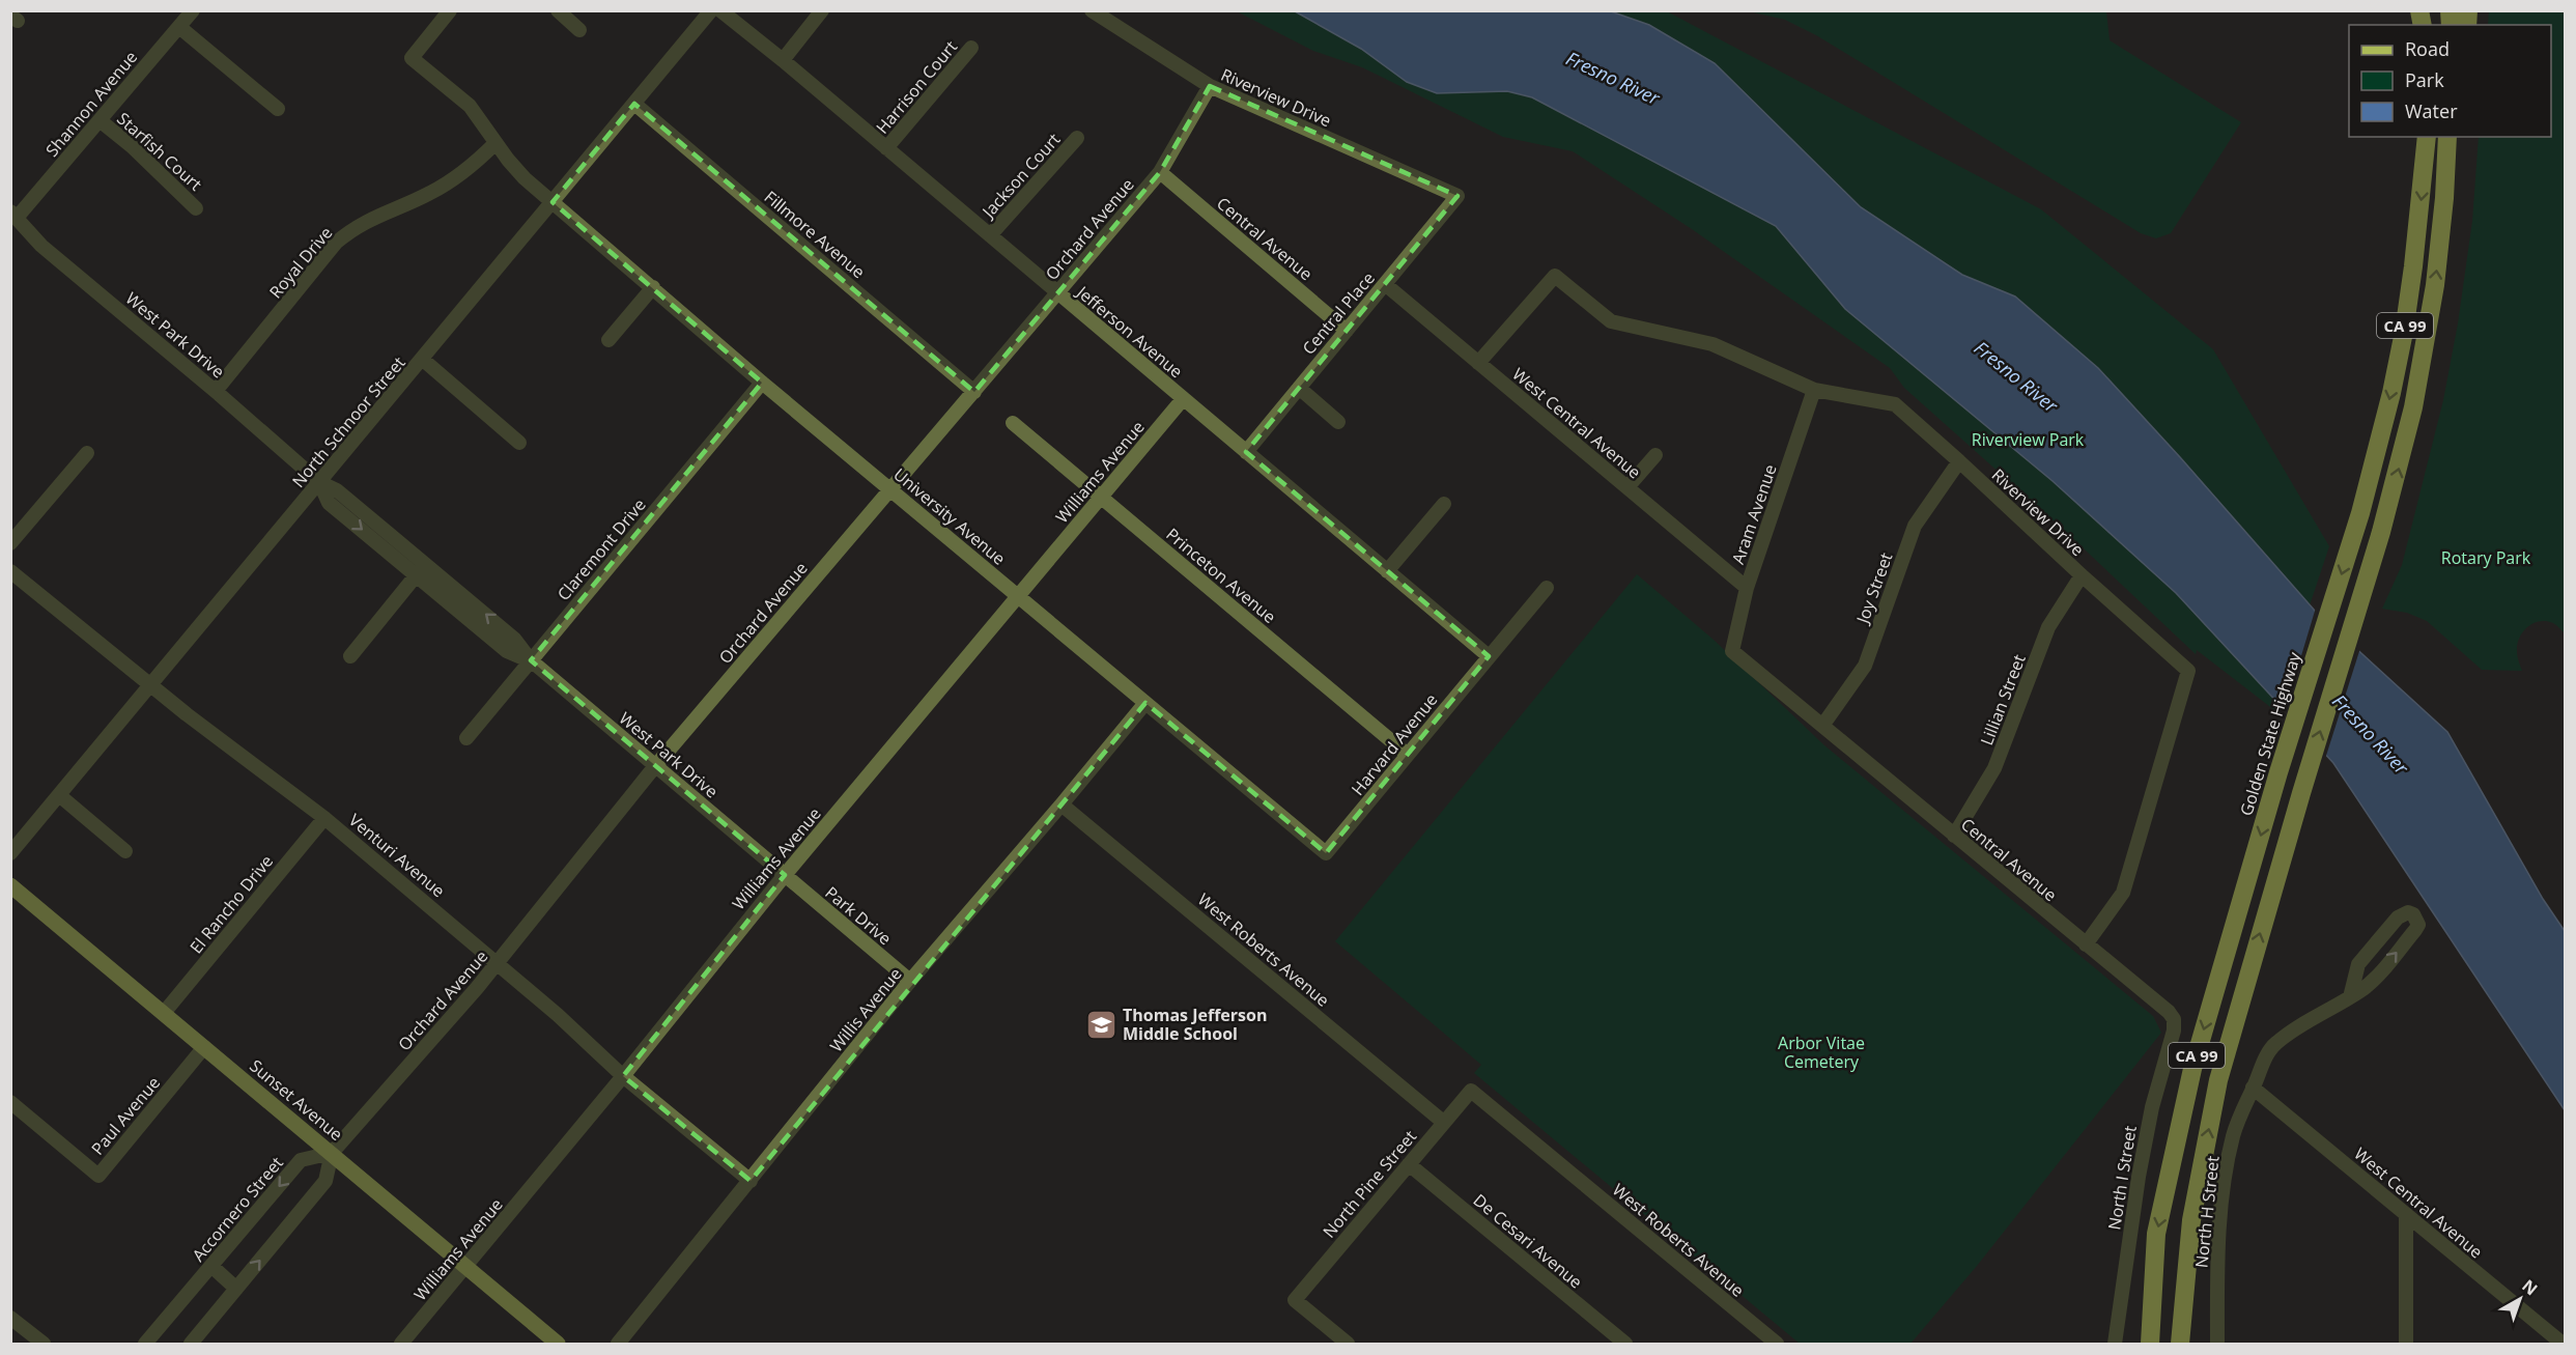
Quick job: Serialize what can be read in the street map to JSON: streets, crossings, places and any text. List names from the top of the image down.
{
  "streets": {
    "highway": ["CA 99", "Golden State Highway"],
    "main road": ["Sunset Avenue"],
    "street": [
      "Harrison Court",
      "Riverview Drive",
      "Shannon Avenue",
      "Starfish Court",
      "Jackson Court",
      "Orchard Avenue",
      "Fillmore Avenue",
      "Central Avenue",
      "Royal Drive",
      "Central Place",
      "Jefferson Avenue",
      "West Park Drive",
      "North Schnoor Street",
      "West Central Avenue",
      "Williams Avenue",
      "Aram Avenue",
      "University Avenue",
      "Claremont Drive",
      "Princeton Avenue",
      "Joy Street",
      "Lillian Street",
      "Harvard Avenue",
      "Venturi Avenue",
      "El Rancho Drive",
      "Park Drive",
      "West Roberts Avenue",
      "Willis Avenue",
      "Paul Avenue",
      "North I Street",
      "North Pine Street",
      "Accornero Street",
      "North H Street",
      "De Cesari Avenue"
    ]
  },
  "crossings": [
    ["Harrison Court", "Jefferson Avenue"],
    ["Riverview Drive", "Orchard Avenue"],
    ["Riverview Drive", "Central Avenue"],
    ["Riverview Drive", "Central Place"],
    ["Riverview Drive", "West Central Avenue"],
    ["Riverview Drive", "Aram Avenue"],
    ["Riverview Drive", "Joy Street"],
    ["Riverview Drive", "Lillian Street"],
    ["Shannon Avenue", "Starfish Court"],
    ["Shannon Avenue", "West Park Drive"],
    ["Jackson Court", "Jefferson Avenue"],
    ["Orchard Avenue", "Fillmore Avenue"],
    ["Orchard Avenue", "Central Avenue"],
    ["Orchard Avenue", "Jefferson Avenue"],
    ["Orchard Avenue", "West Park Drive"],
    ["Orchard Avenue", "University Avenue"],
    ["Orchard Avenue", "Venturi Avenue"],
    ["Orchard Avenue", "Sunset Avenue"],
    ["Orchard Avenue", "Accornero Street"],
    ["Fillmore Avenue", "North Schnoor Street"],
    ["Central Avenue", "Central Place"],
    ["Central Avenue", "Aram Avenue"],
    ["Central Avenue", "Joy Street"],
    ["Central Avenue", "Lillian Street"],
    ["Central Avenue", "North I Street"],
    ["Royal Drive", "West Park Drive"],
    ["Royal Drive", "University Avenue"],
    ["Central Place", "Jefferson Avenue"],
    ["Central Place", "West Central Avenue"],
    ["Jefferson Avenue", "Williams Avenue"],
    ["Jefferson Avenue", "Harvard Avenue"],
    ["West Park Drive", "North Schnoor Street"],
    ["West Park Drive", "Williams Avenue"],
    ["West Park Drive", "Claremont Drive"],
    ["West Park Drive", "Park Drive"],
    ["North Schnoor Street", "University Avenue"],
    ["North Schnoor Street", "Venturi Avenue"],
    ["West Central Avenue", "Aram Avenue"],
    ["West Central Avenue", "North H Street"],
    ["Williams Avenue", "University Avenue"],
    ["Williams Avenue", "Princeton Avenue"],
    ["Williams Avenue", "Venturi Avenue"],
    ["Williams Avenue", "Park Drive"],
    ["Williams Avenue", "Sunset Avenue"],
    ["Aram Avenue", "Joy Street"],
    ["University Avenue", "Claremont Drive"],
    ["University Avenue", "Harvard Avenue"],
    ["University Avenue", "Willis Avenue"],
    ["Princeton Avenue", "Harvard Avenue"],
    ["Venturi Avenue", "El Rancho Drive"],
    ["Venturi Avenue", "Willis Avenue"],
    ["El Rancho Drive", "Sunset Avenue"],
    ["Park Drive", "Willis Avenue"],
    ["West Roberts Avenue", "Willis Avenue"],
    ["West Roberts Avenue", "North Pine Street"],
    ["Sunset Avenue", "Paul Avenue"],
    ["Sunset Avenue", "Accornero Street"],
    ["North Pine Street", "De Cesari Avenue"]
  ],
  "water": ["Fresno River"],
  "parks": ["Riverview Park", "Rotary Park", "Arbor Vitae Cemetery"],
  "places": {
    "school or university": ["Thomas Jefferson Middle School"]
  },
  "legend": ["Road", "Park", "Water"],
  "north": "top right"
}
